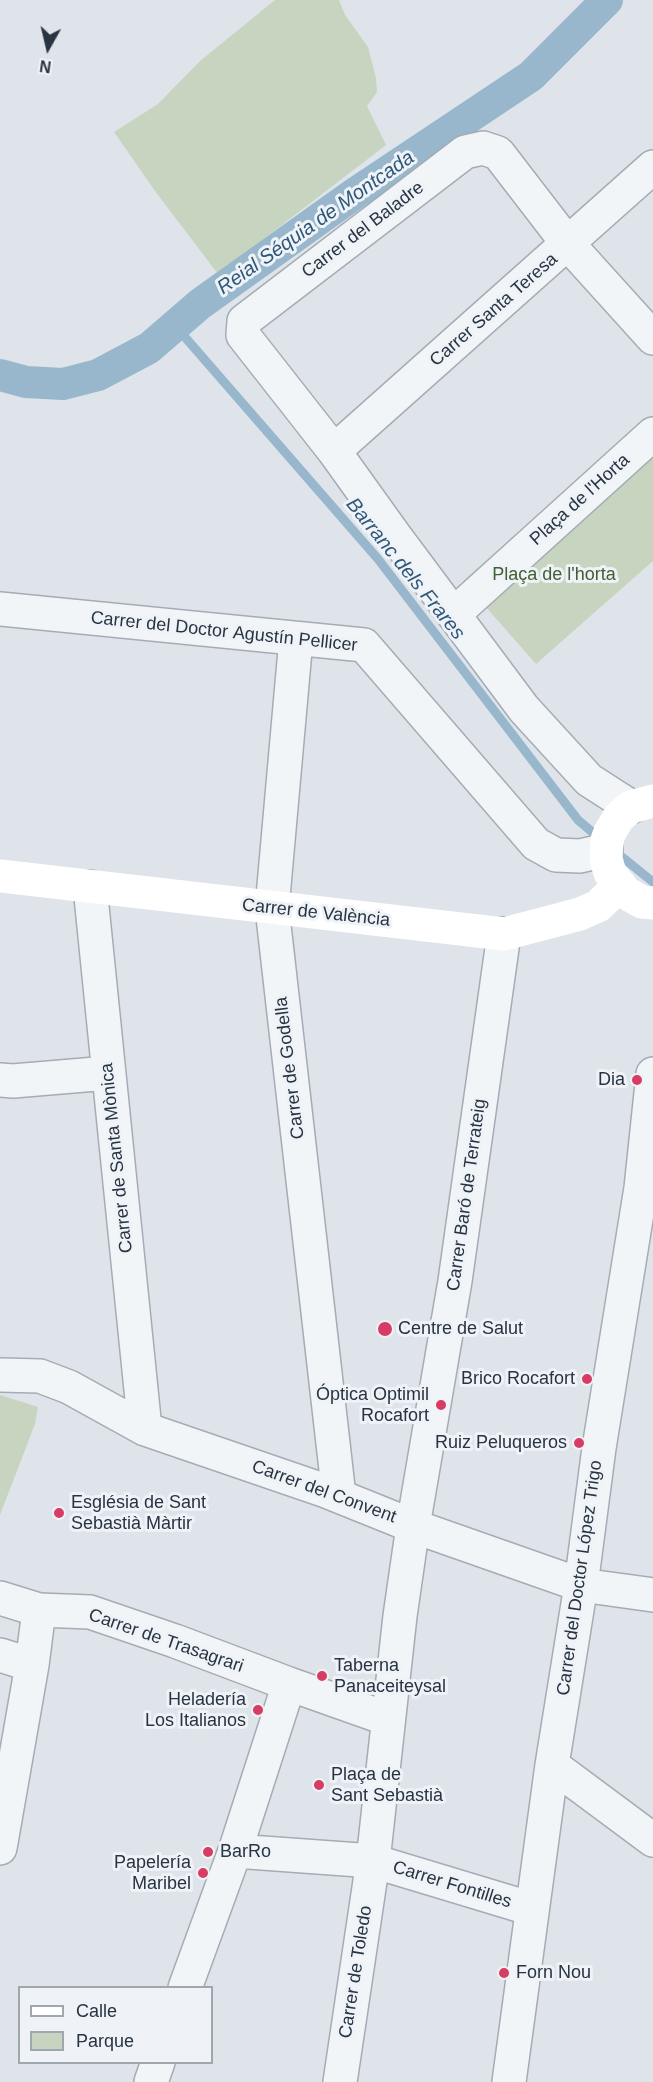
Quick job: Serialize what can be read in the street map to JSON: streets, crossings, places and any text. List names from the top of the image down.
{
  "streets": {
    "street": [
      "Carrer del Baladre",
      "Carrer Santa Teresa",
      "Plaça de l'Horta",
      "Carrer del Doctor Agustín Pellicer",
      "Carrer de València",
      "Carrer de Godella",
      "Carrer de Santa Mònica",
      "Carrer Baró de Terrateig",
      "Carrer del Convent",
      "Carrer del Doctor López Trigo",
      "Carrer de Trasagrari",
      "Carrer Fontilles",
      "Carrer de Toledo"
    ]
  },
  "crossings": [
    ["Carrer del Baladre", "Carrer Santa Teresa"],
    ["Carrer del Doctor Agustín Pellicer", "Carrer de Godella"],
    ["Carrer de València", "Carrer de Godella"],
    ["Carrer de València", "Carrer de Santa Mònica"],
    ["Carrer de València", "Carrer Baró de Terrateig"],
    ["Carrer de Godella", "Carrer del Convent"],
    ["Carrer de Santa Mònica", "Carrer del Convent"],
    ["Carrer Baró de Terrateig", "Carrer del Convent"],
    ["Carrer del Convent", "Carrer del Doctor López Trigo"],
    ["Carrer del Doctor López Trigo", "Carrer Fontilles"],
    ["Carrer Fontilles", "Carrer de Toledo"]
  ],
  "water": ["Reial Séquia de Montcada", "Barranc dels Frares"],
  "parks": ["Plaça de l'horta"],
  "places": [
    "Dia",
    "Centre de Salut",
    "Brico Rocafort",
    "Óptica Optimil Rocafort",
    "Ruiz Peluqueros",
    "Església de Sant Sebastià Màrtir",
    "Taberna Panaceiteysal",
    "Heladería Los Italianos",
    "Plaça de Sant Sebastià",
    "BarRo",
    "Papelería Maribel",
    "Forn Nou"
  ],
  "legend": ["Calle", "Parque"],
  "north": "bottom"
}
